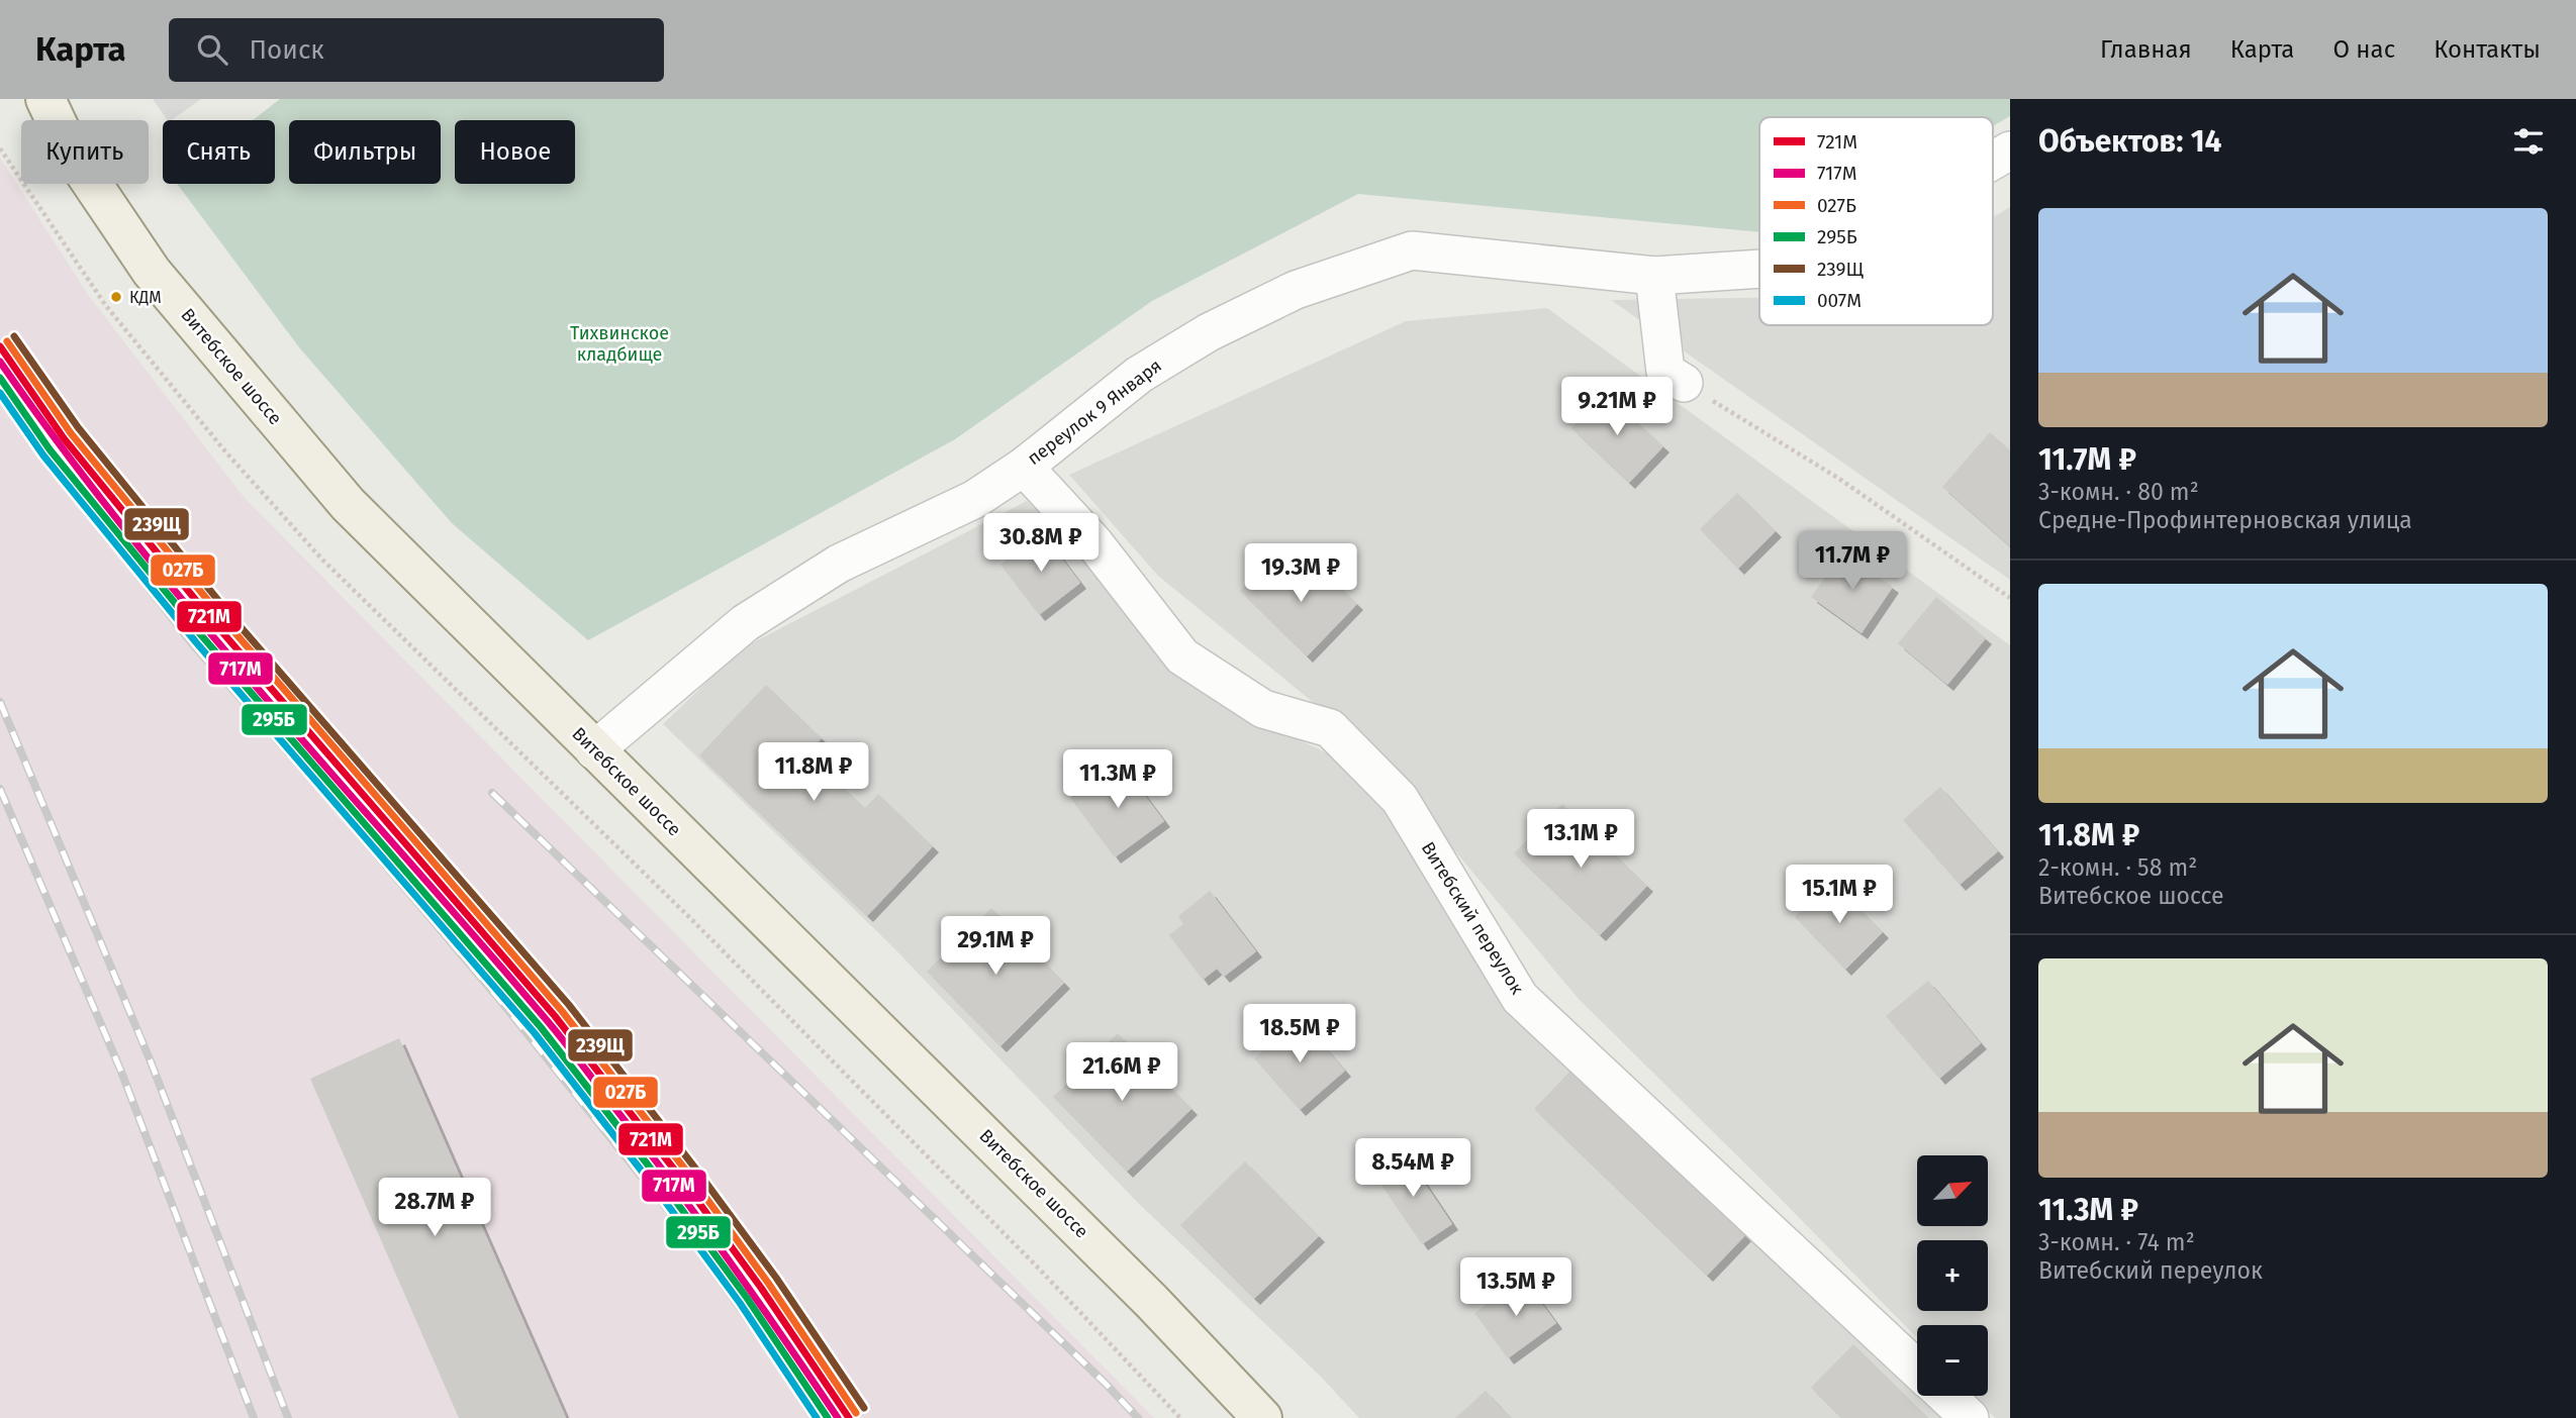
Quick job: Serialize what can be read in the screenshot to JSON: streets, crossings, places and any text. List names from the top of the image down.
{
  "streets": {
    "main road": ["Витебское шоссе"],
    "street": ["переулок 9 Января", "Витебский переулок"]
  },
  "crossings": [
    ["Витебское шоссе", "переулок 9 Января"],
    ["переулок 9 Января", "Витебский переулок"]
  ],
  "parks": ["Тихвинское кладбище"],
  "places": ["КДМ"],
  "lines": [
    "transit line 239Щ",
    "transit line 027Б",
    "transit line 721М",
    "transit line 717М",
    "transit line 295Б",
    "transit line 007М"
  ],
  "legend": [
    "721М",
    "717М",
    "027Б",
    "295Б",
    "239Щ",
    "007М"
  ],
  "north": "top right",
  "page": {
    "header": "Карта",
    "search": "Поиск",
    "nav": [
      "Главная",
      "Карта",
      "О нас",
      "Контакты"
    ],
    "heading": "Объектов: 14",
    "chip": [
      "Купить",
      "Снять",
      "Фильтры",
      "Новое"
    ],
    "list": [
      {
        "name": "11.7M ₽",
        "note": "3-комн. · 80 m² · Средне-Профинтерновская улица"
      },
      {
        "name": "11.8M ₽",
        "note": "2-комн. · 58 m² · Витебское шоссе"
      },
      {
        "name": "11.3M ₽",
        "note": "3-комн. · 74 m² · Витебский переулок"
      }
    ],
    "price": [
      "9.21M ₽",
      "30.8M ₽",
      "11.7M ₽",
      "19.3M ₽",
      "11.8M ₽",
      "11.3M ₽",
      "13.1M ₽",
      "15.1M ₽",
      "29.1M ₽",
      "18.5M ₽",
      "21.6M ₽",
      "8.54M ₽",
      "28.7M ₽",
      "13.5M ₽"
    ],
    "map_buttons": ["+", "−"]
  }
}
